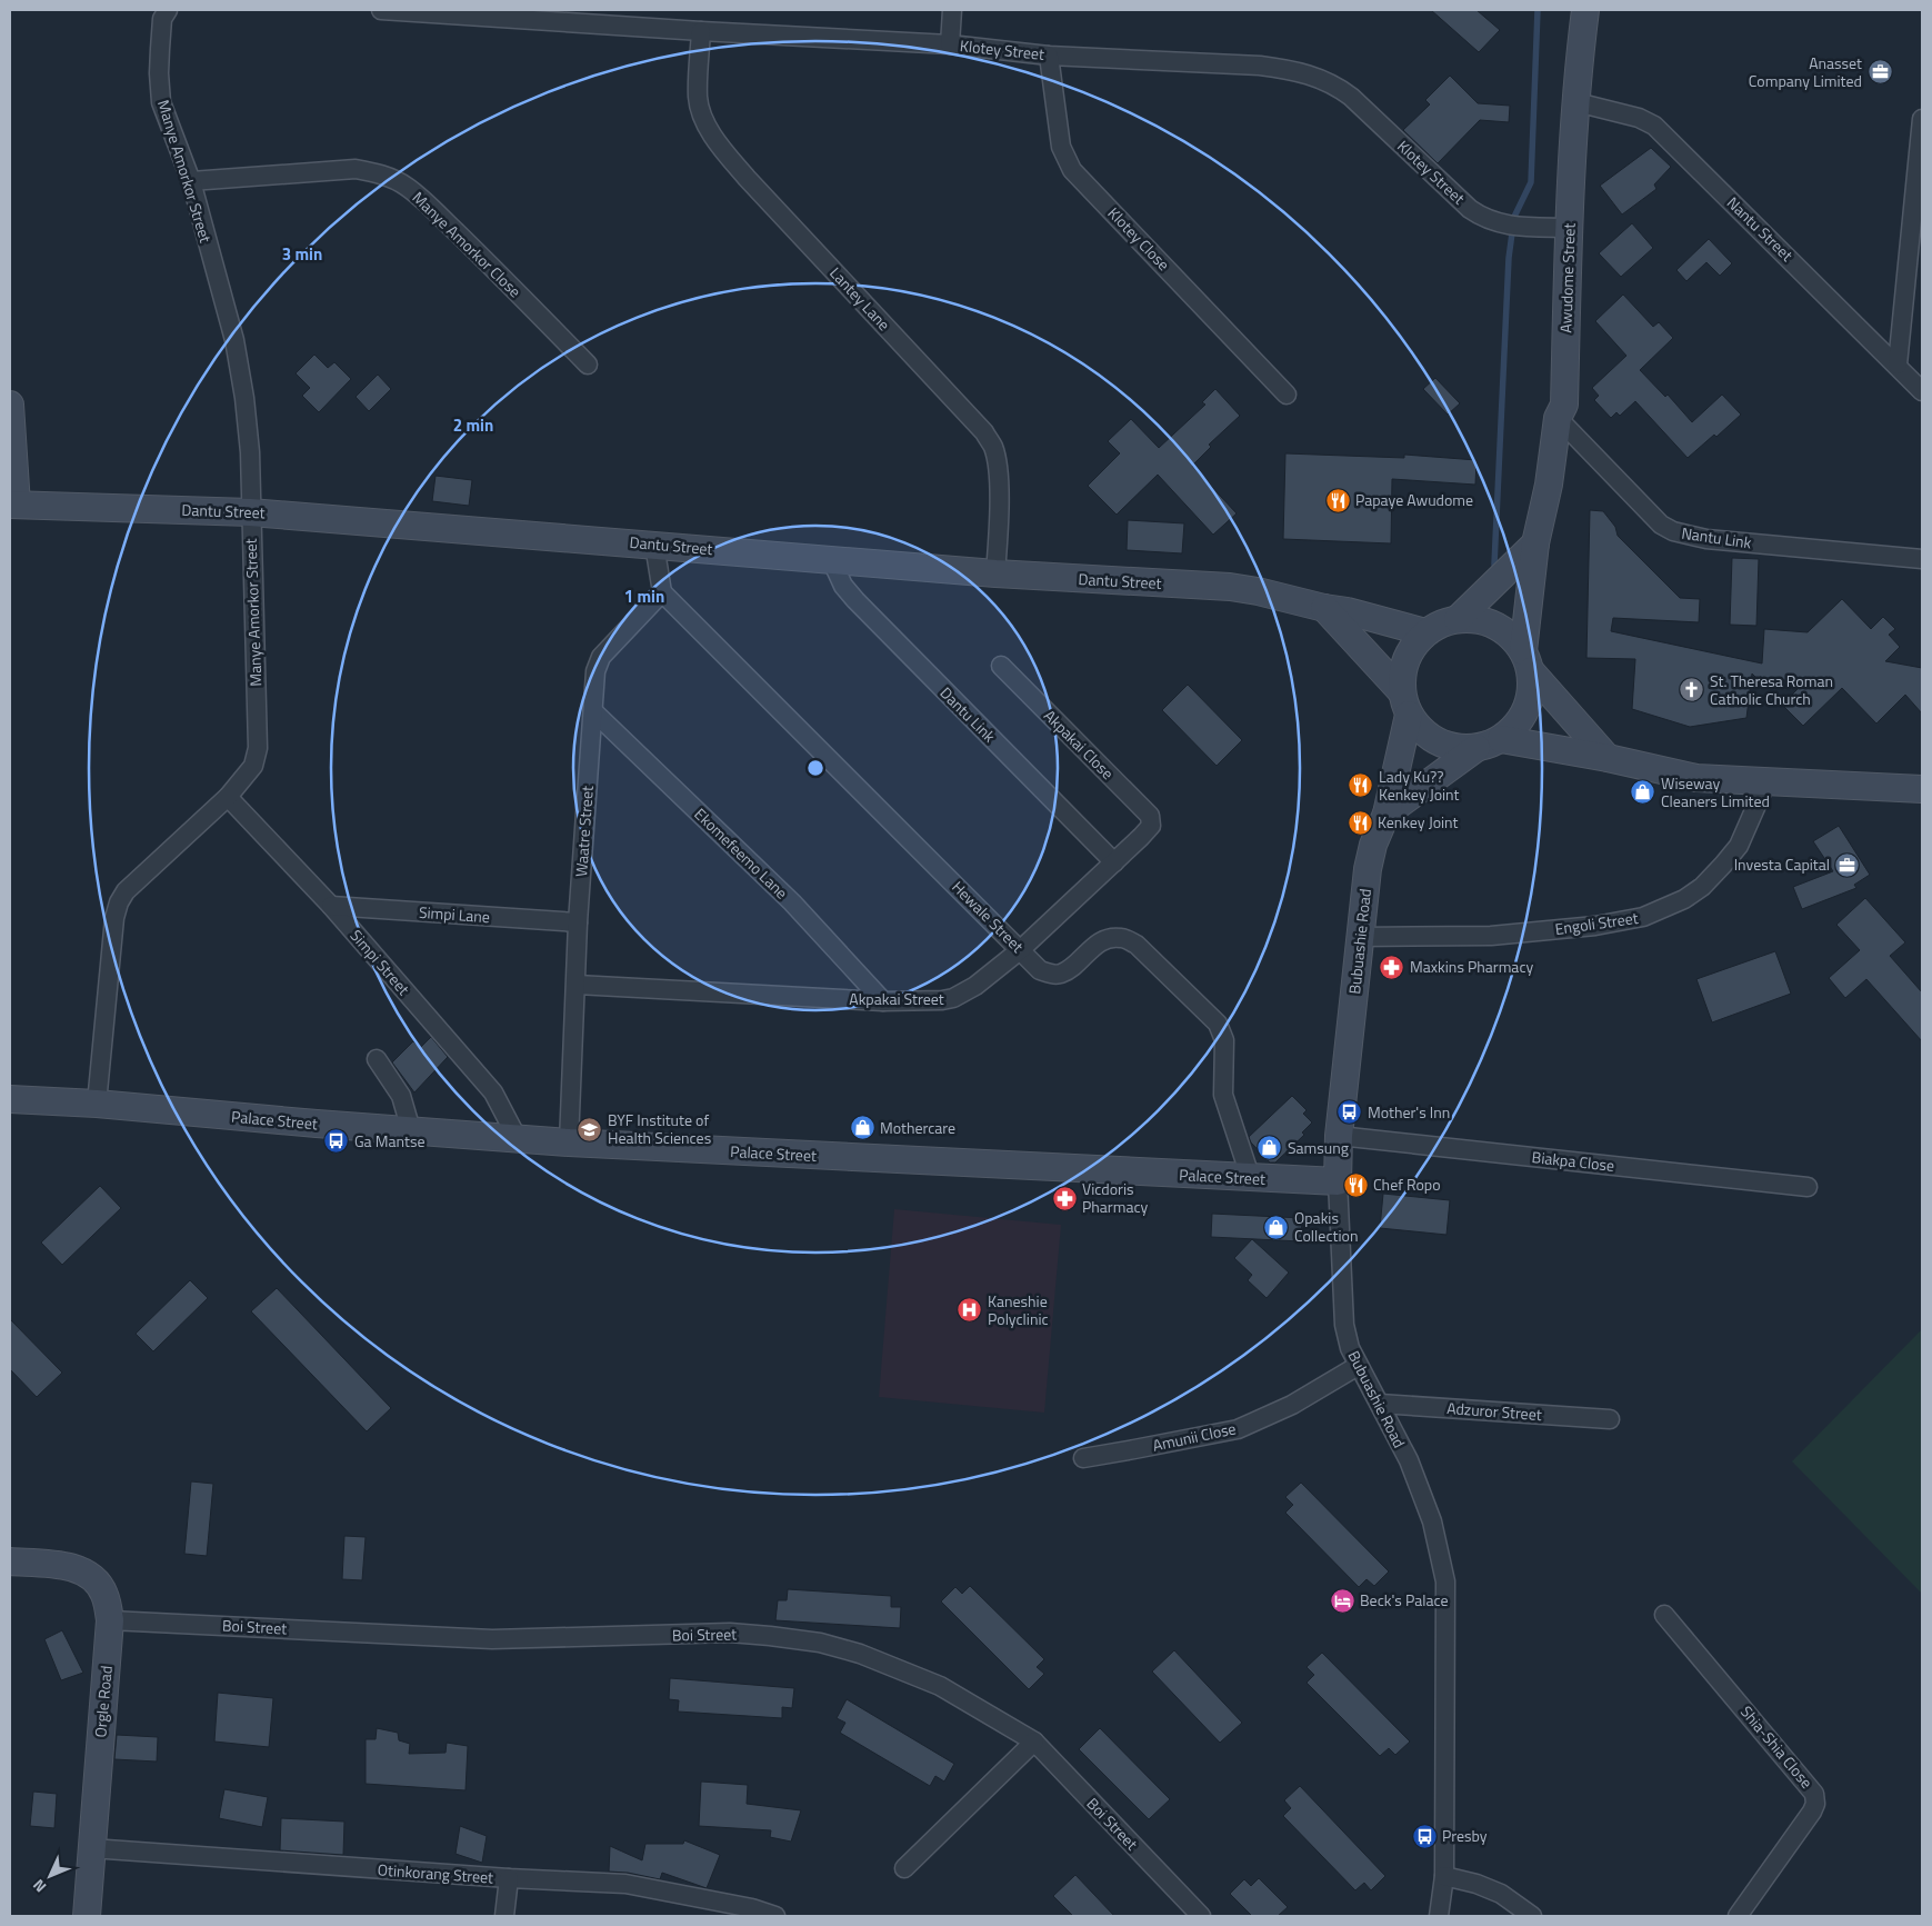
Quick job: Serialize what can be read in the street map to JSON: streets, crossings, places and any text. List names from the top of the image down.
{
  "streets": {
    "street": [
      "Klotey Street",
      "Manye Amorkor Street",
      "Nantu Street",
      "Klotey Close",
      "Manye Amorkor Close",
      "Awudome Street",
      "Lantey Lane",
      "Dantu Street",
      "Nantu Link",
      "Dantu Link",
      "Akpakai Close",
      "Waatre Street",
      "Ekomefeemo Lane",
      "Simpi Lane",
      "Hewale Street",
      "Engoli Street",
      "Bubuashie Road",
      "Simpi Street",
      "Akpakai Street",
      "Palace Street",
      "Biakpa Close",
      "Adzuror Street",
      "Amunii Close",
      "Boi Street",
      "Orgle Road",
      "Shia-Shia Close",
      "Otinkorang Street"
    ]
  },
  "crossings": [
    ["Klotey Street", "Klotey Close"],
    ["Klotey Street", "Awudome Street"],
    ["Klotey Street", "Lantey Lane"],
    ["Manye Amorkor Street", "Manye Amorkor Close"],
    ["Manye Amorkor Street", "Dantu Street"],
    ["Manye Amorkor Street", "Simpi Street"],
    ["Manye Amorkor Street", "Palace Street"],
    ["Nantu Street", "Awudome Street"],
    ["Awudome Street", "Dantu Street"],
    ["Awudome Street", "Nantu Link"],
    ["Awudome Street", "Bubuashie Road"],
    ["Lantey Lane", "Dantu Street"],
    ["Dantu Street", "Dantu Link"],
    ["Dantu Street", "Bubuashie Road"],
    ["Dantu Link", "Akpakai Street"],
    ["Akpakai Close", "Akpakai Street"],
    ["Waatre Street", "Ekomefeemo Lane"],
    ["Waatre Street", "Simpi Lane"],
    ["Waatre Street", "Hewale Street"],
    ["Waatre Street", "Akpakai Street"],
    ["Waatre Street", "Palace Street"],
    ["Ekomefeemo Lane", "Akpakai Street"],
    ["Simpi Lane", "Simpi Street"],
    ["Hewale Street", "Akpakai Street"],
    ["Hewale Street", "Palace Street"],
    ["Engoli Street", "Bubuashie Road"],
    ["Bubuashie Road", "Palace Street"],
    ["Bubuashie Road", "Biakpa Close"],
    ["Bubuashie Road", "Adzuror Street"],
    ["Bubuashie Road", "Amunii Close"],
    ["Simpi Street", "Palace Street"],
    ["Boi Street", "Orgle Road"],
    ["Orgle Road", "Otinkorang Street"]
  ],
  "places": {
    "office": ["Anasset Company Limited", "Investa Capital"],
    "restaurant": [
      "Papaye Awudome",
      "Lady Ku?? Kenkey Joint",
      "Kenkey Joint",
      "Chef Ropo"
    ],
    "church": ["St. Theresa Roman Catholic Church"],
    "shop": [
      "Wiseway Cleaners Limited",
      "Mothercare",
      "Samsung",
      "Opakis Collection"
    ],
    "pharmacy": ["Maxkins Pharmacy", "Vicdoris Pharmacy"],
    "bus stop": ["Mother's Inn", "Ga Mantse", "Presby"],
    "school or university": ["BYF Institute of Health Sciences"],
    "hospital": ["Kaneshie Polyclinic"],
    "hotel": ["Beck's Palace"]
  },
  "north": "bottom left",
  "rings": ["3 min", "2 min", "1 min"]
}
